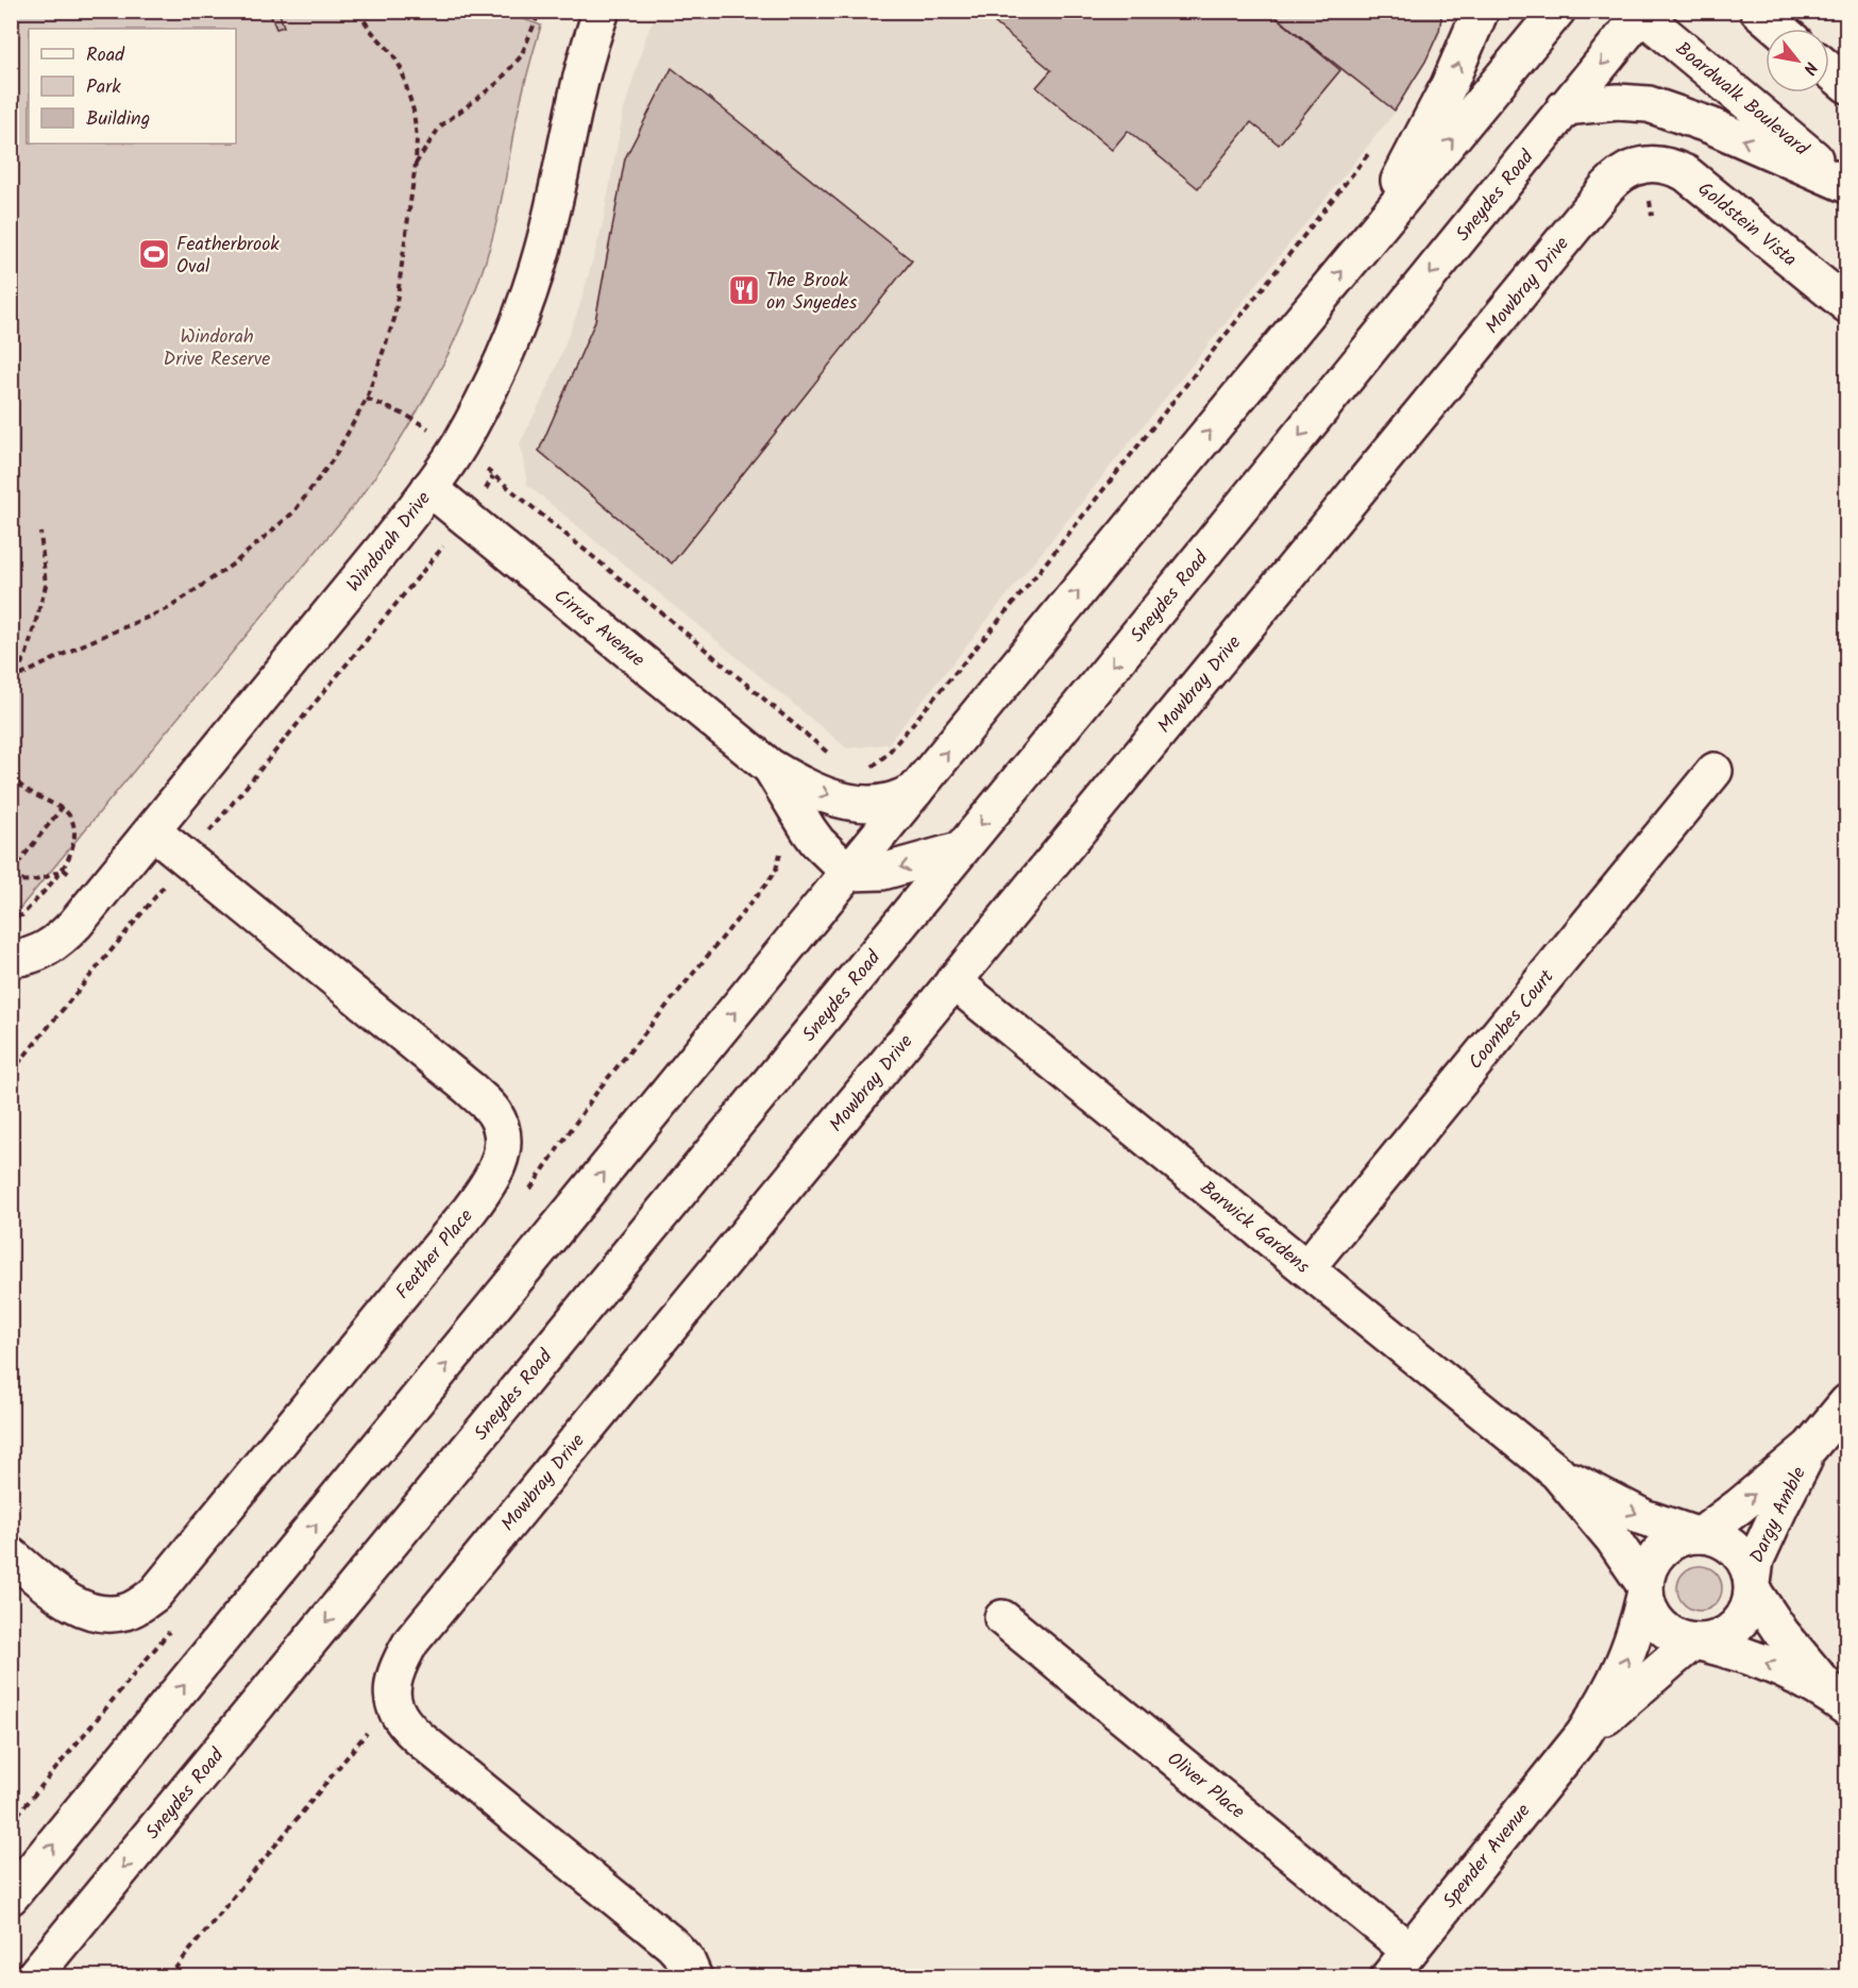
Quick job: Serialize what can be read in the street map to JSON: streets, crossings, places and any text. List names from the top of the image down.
{
  "streets": {
    "street": [
      "Boardwalk Boulevard",
      "Sneydes Road",
      "Goldstein Vista",
      "Mowbray Drive",
      "Windorah Drive",
      "Cirrus Avenue",
      "Coombes Court",
      "Barwick Gardens",
      "Feather Place",
      "Dargy Amble",
      "Oliver Place",
      "Spender Avenue"
    ]
  },
  "crossings": [
    ["Boardwalk Boulevard", "Sneydes Road"],
    ["Goldstein Vista", "Mowbray Drive"],
    ["Mowbray Drive", "Barwick Gardens"],
    ["Windorah Drive", "Cirrus Avenue"],
    ["Windorah Drive", "Feather Place"],
    ["Coombes Court", "Barwick Gardens"],
    ["Barwick Gardens", "Dargy Amble"],
    ["Barwick Gardens", "Spender Avenue"],
    ["Dargy Amble", "Spender Avenue"],
    ["Oliver Place", "Spender Avenue"]
  ],
  "one_way": ["Dargy Amble"],
  "parks": ["Windorah Drive Reserve"],
  "places": {
    "sports": ["Featherbrook Oval"],
    "restaurant": ["The Brook on Snyedes"]
  },
  "legend": ["Road", "Park", "Building"],
  "north": "bottom right"
}
